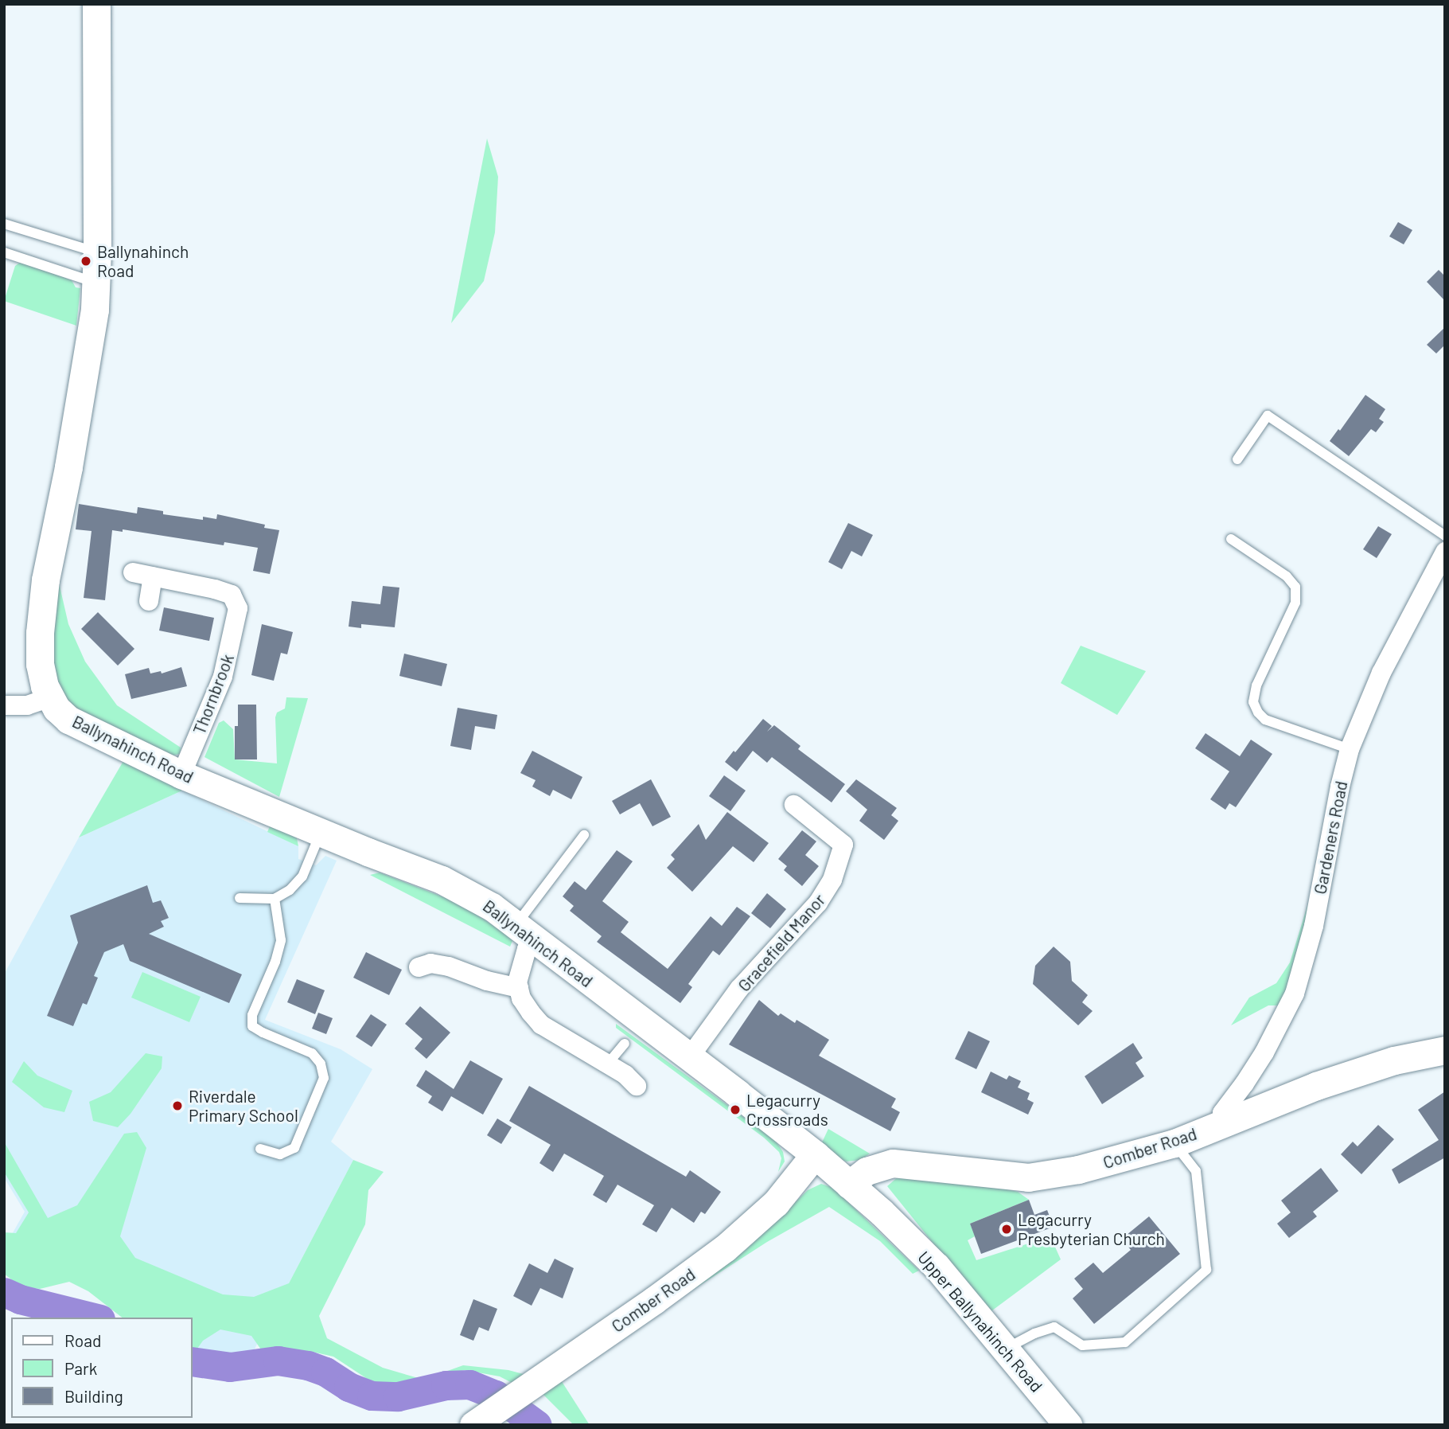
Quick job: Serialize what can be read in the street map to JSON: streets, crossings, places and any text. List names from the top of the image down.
{
  "streets": {
    "street": [
      "Thornbrook",
      "Ballynahinch Road",
      "Gardeners Road",
      "Gracefield Manor",
      "Comber Road",
      "Upper Ballynahinch Road"
    ]
  },
  "crossings": [
    ["Thornbrook", "Ballynahinch Road"],
    ["Ballynahinch Road", "Gracefield Manor"],
    ["Ballynahinch Road", "Comber Road"],
    ["Ballynahinch Road", "Upper Ballynahinch Road"],
    ["Gardeners Road", "Comber Road"],
    ["Comber Road", "Upper Ballynahinch Road"]
  ],
  "places": [
    "Ballynahinch Road",
    "Riverdale Primary School",
    "Legacurry Crossroads",
    "Legacurry Presbyterian Church"
  ],
  "legend": ["Road", "Park", "Building"]
}
